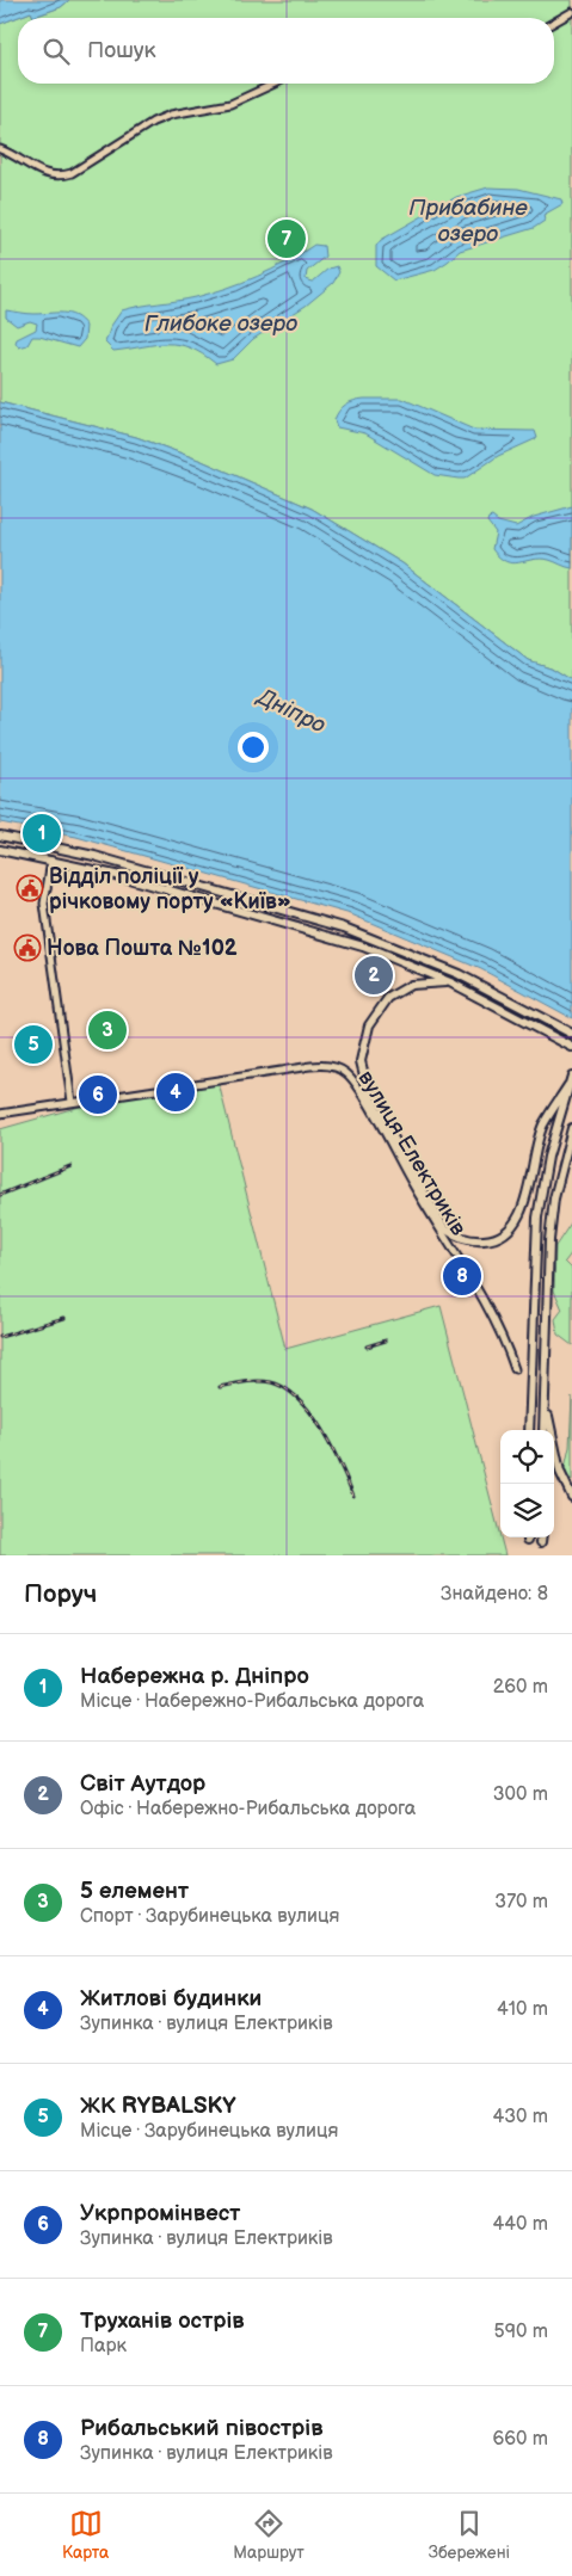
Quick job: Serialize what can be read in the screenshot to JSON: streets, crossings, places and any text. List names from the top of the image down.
{
  "streets": {
    "street": ["вулиця Електриків"]
  },
  "water": ["Прибабине озеро", "Глибоке озеро", "Дніпро"],
  "places": {
    "public building": ["Відділ поліції у річковому порту «Київ»", "Нова Пошта №102"]
  },
  "page": {
    "search": "Пошук",
    "pins": [
      "7",
      "1",
      "2",
      "3",
      "5",
      "4",
      "6",
      "8"
    ],
    "heading": ["Поруч", "Знайдено: 8"],
    "list": [
      {
        "mark": "1",
        "name": "Набережна р. Дніпро",
        "note": "Місце · Набережно-Рибальська дорога",
        "value": "260 m"
      },
      {
        "mark": "2",
        "name": "Світ Аутдор",
        "note": "Офіс · Набережно-Рибальська дорога",
        "value": "300 m"
      },
      {
        "mark": "3",
        "name": "5 елемент",
        "note": "Спорт · Зарубинецька вулиця",
        "value": "370 m"
      },
      {
        "mark": "4",
        "name": "Житлові будинки",
        "note": "Зупинка · вулиця Електриків",
        "value": "410 m"
      },
      {
        "mark": "5",
        "name": "ЖК RYBALSKY",
        "note": "Місце · Зарубинецька вулиця",
        "value": "430 m"
      },
      {
        "mark": "6",
        "name": "Укрпромінвест",
        "note": "Зупинка · вулиця Електриків",
        "value": "440 m"
      },
      {
        "mark": "7",
        "name": "Труханів острів",
        "note": "Парк",
        "value": "590 m"
      },
      {
        "mark": "8",
        "name": "Рибальський півострів",
        "note": "Зупинка · вулиця Електриків",
        "value": "660 m"
      }
    ],
    "nav": ["Карта", "Маршрут", "Збережені"]
  }
}
